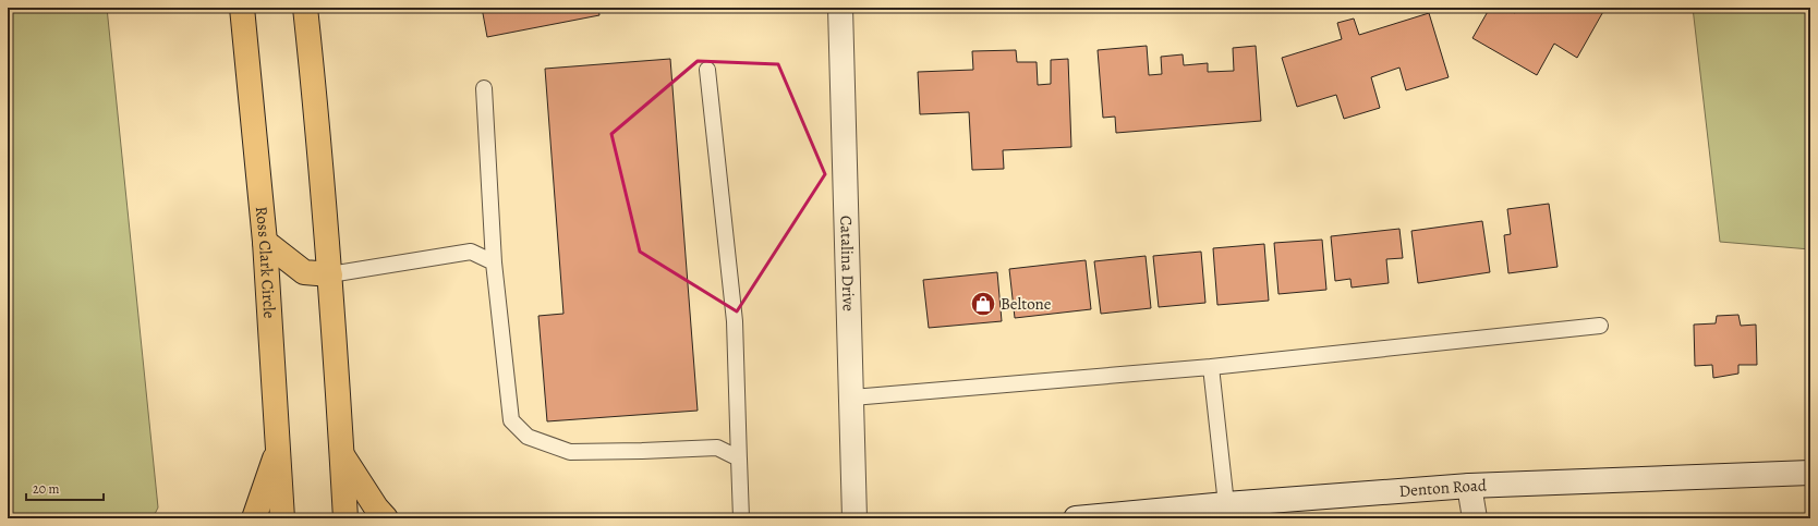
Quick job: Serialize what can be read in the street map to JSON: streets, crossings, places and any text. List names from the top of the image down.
{
  "streets": {
    "highway": ["Ross Clark Circle"],
    "street": ["Catalina Drive", "Denton Road"]
  },
  "places": {
    "shop": ["Beltone"]
  },
  "scale_bar": "20 m"
}
